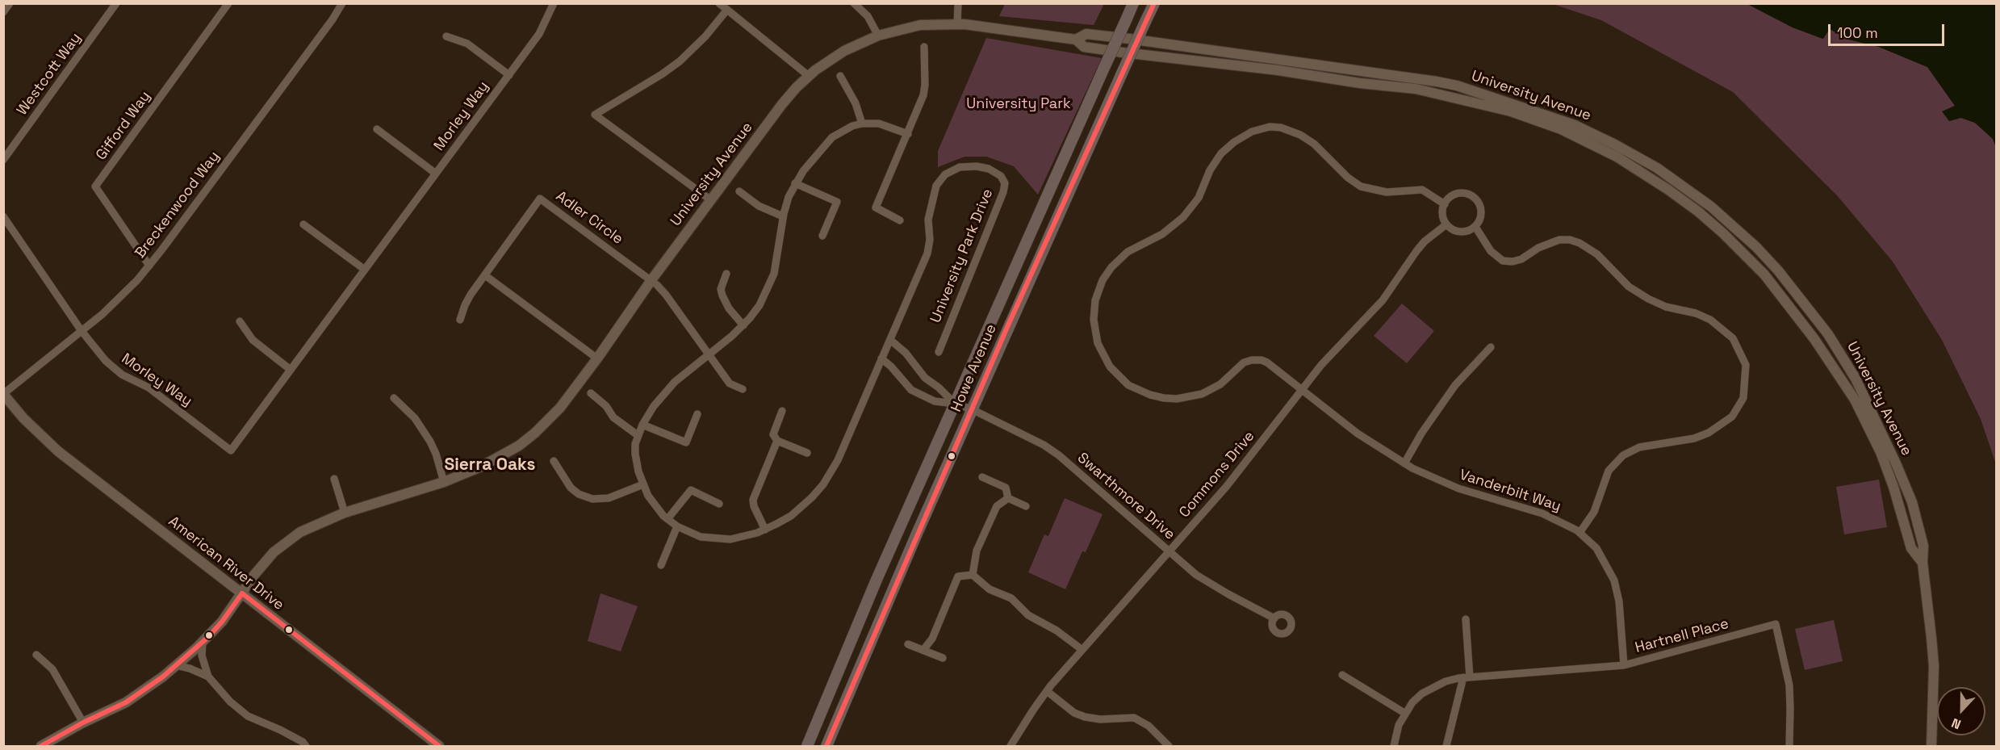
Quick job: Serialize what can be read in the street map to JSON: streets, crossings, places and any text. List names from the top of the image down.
{
  "streets": {
    "main road": ["Howe Avenue"],
    "street": [
      "Westcott Way",
      "University Avenue",
      "Morley Way",
      "Gifford Way",
      "Breckenwood Way",
      "Adler Circle",
      "University Park Drive",
      "Commons Drive",
      "Vanderbilt Way",
      "Swarthmore Drive",
      "American River Drive",
      "Hartnell Place"
    ]
  },
  "crossings": [
    ["University Avenue", "Adler Circle"],
    ["University Avenue", "American River Drive"],
    ["Morley Way", "Breckenwood Way"],
    ["Gifford Way", "Breckenwood Way"],
    ["Breckenwood Way", "American River Drive"],
    ["Howe Avenue", "Swarthmore Drive"],
    ["Commons Drive", "Vanderbilt Way"],
    ["Commons Drive", "Swarthmore Drive"],
    ["Vanderbilt Way", "Hartnell Place"]
  ],
  "districts": ["Sierra Oaks"],
  "parks": ["University Park"],
  "scale_bar": "100 m",
  "north": "bottom"
}
